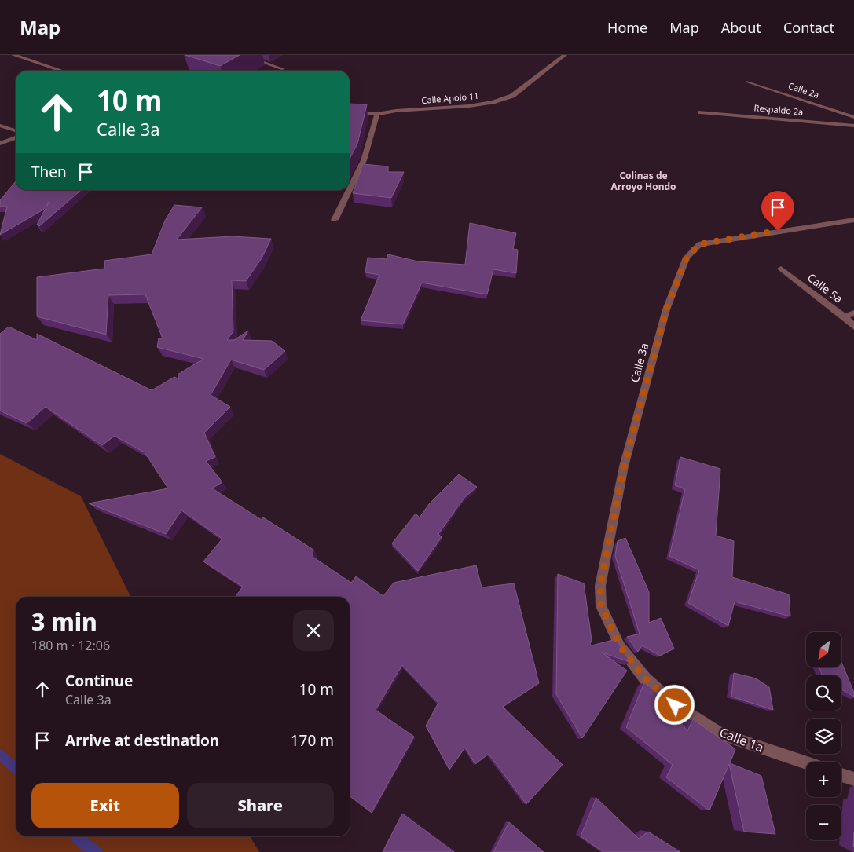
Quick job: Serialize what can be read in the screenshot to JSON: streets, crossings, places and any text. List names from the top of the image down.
{
  "streets": {
    "street": [
      "Calle 2a",
      "Calle Apolo 11",
      "Respaldo 2a",
      "Calle 5a",
      "Calle 3a",
      "Calle 1a"
    ]
  },
  "crossings": [
    ["Calle 3a", "Calle 1a"]
  ],
  "districts": ["Colinas de Arroyo Hondo"],
  "north": "bottom left",
  "page": {
    "header": "Map",
    "nav": [
      "Home",
      "Map",
      "About",
      "Contact"
    ],
    "turn": ["10 m", "Calle 3a"],
    "then": "Then",
    "heading": ["3 min", "180 m · 12:06"],
    "map_buttons": ["+", "−"],
    "list": [
      {
        "name": "Continue",
        "note": "Calle 3a",
        "value": "10 m"
      },
      {
        "name": "Arrive at destination",
        "value": "170 m"
      }
    ],
    "buttons": ["Exit", "Share"]
  }
}
